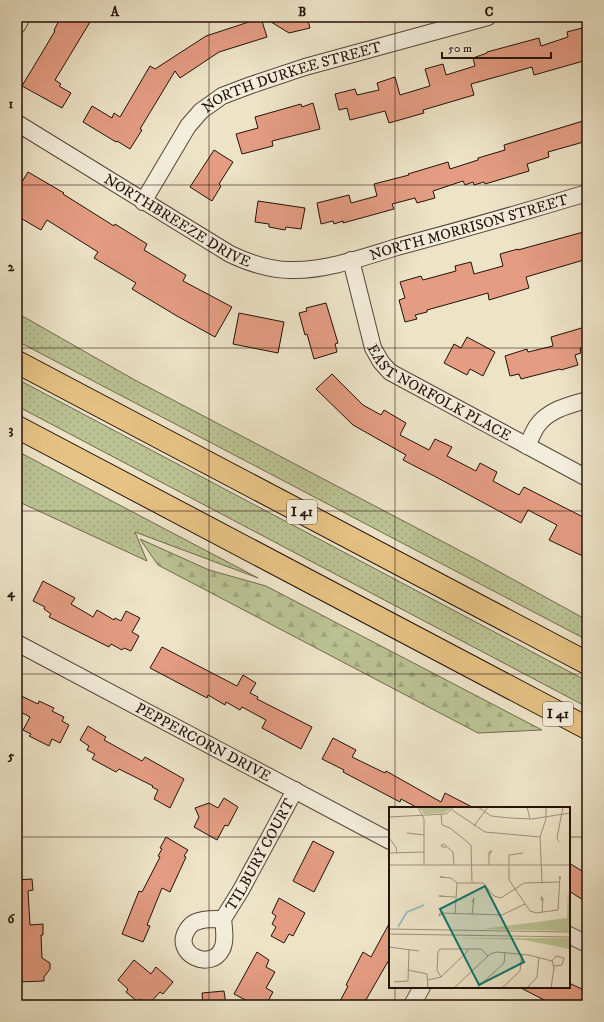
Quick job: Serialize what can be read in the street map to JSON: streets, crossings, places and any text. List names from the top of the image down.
{
  "streets": {
    "highway": ["I 41"],
    "street": [
      "NORTH DURKEE STREET",
      "NORTHBREEZE DRIVE",
      "NORTH MORRISON STREET",
      "EAST NORFOLK PLACE",
      "PEPPERCORN DRIVE",
      "TILBURY COURT"
    ]
  },
  "crossings": [
    ["NORTH DURKEE STREET", "NORTHBREEZE DRIVE"],
    ["NORTHBREEZE DRIVE", "NORTH MORRISON STREET"],
    ["NORTHBREEZE DRIVE", "EAST NORFOLK PLACE"],
    ["NORTH MORRISON STREET", "EAST NORFOLK PLACE"],
    ["PEPPERCORN DRIVE", "TILBURY COURT"]
  ],
  "scale_bar": "50 m",
  "grid": {
    "columns": ["A", "B", "C"],
    "rows": [
      "1",
      "2",
      "3",
      "4",
      "5",
      "6"
    ]
  }
}
